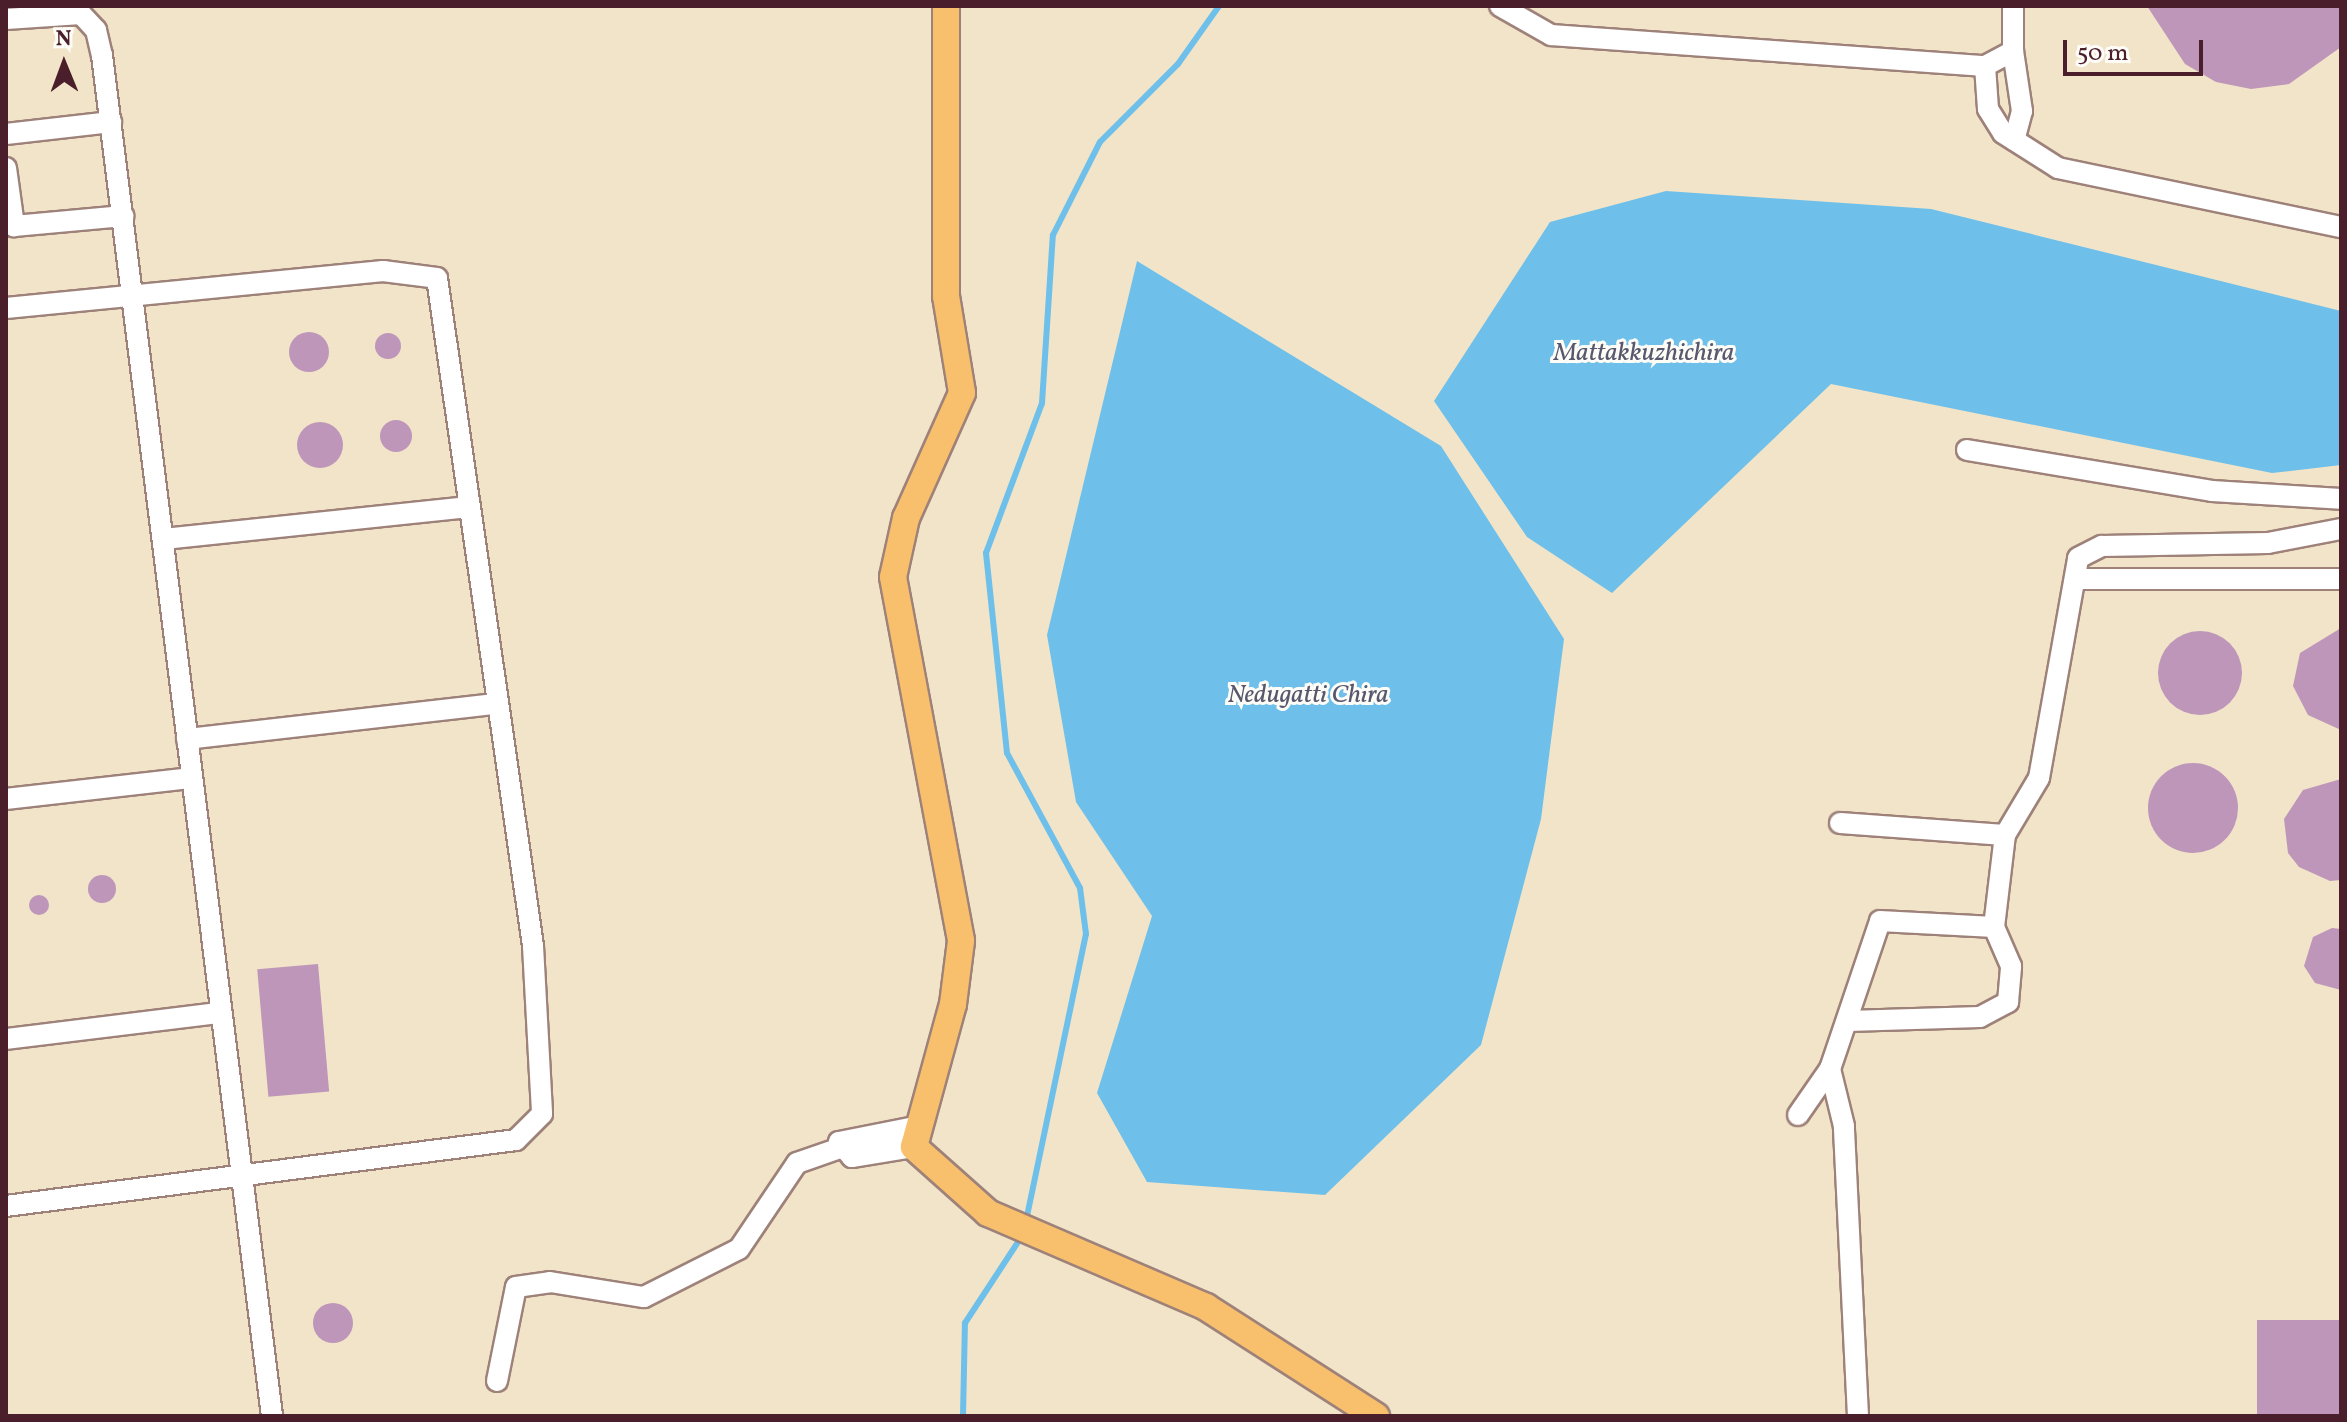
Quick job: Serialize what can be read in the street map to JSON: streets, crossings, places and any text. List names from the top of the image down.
{
  "water": ["Mattakkuzhichira", "Nedugatti Chira"],
  "scale_bar": "50 m",
  "north": "top"
}
